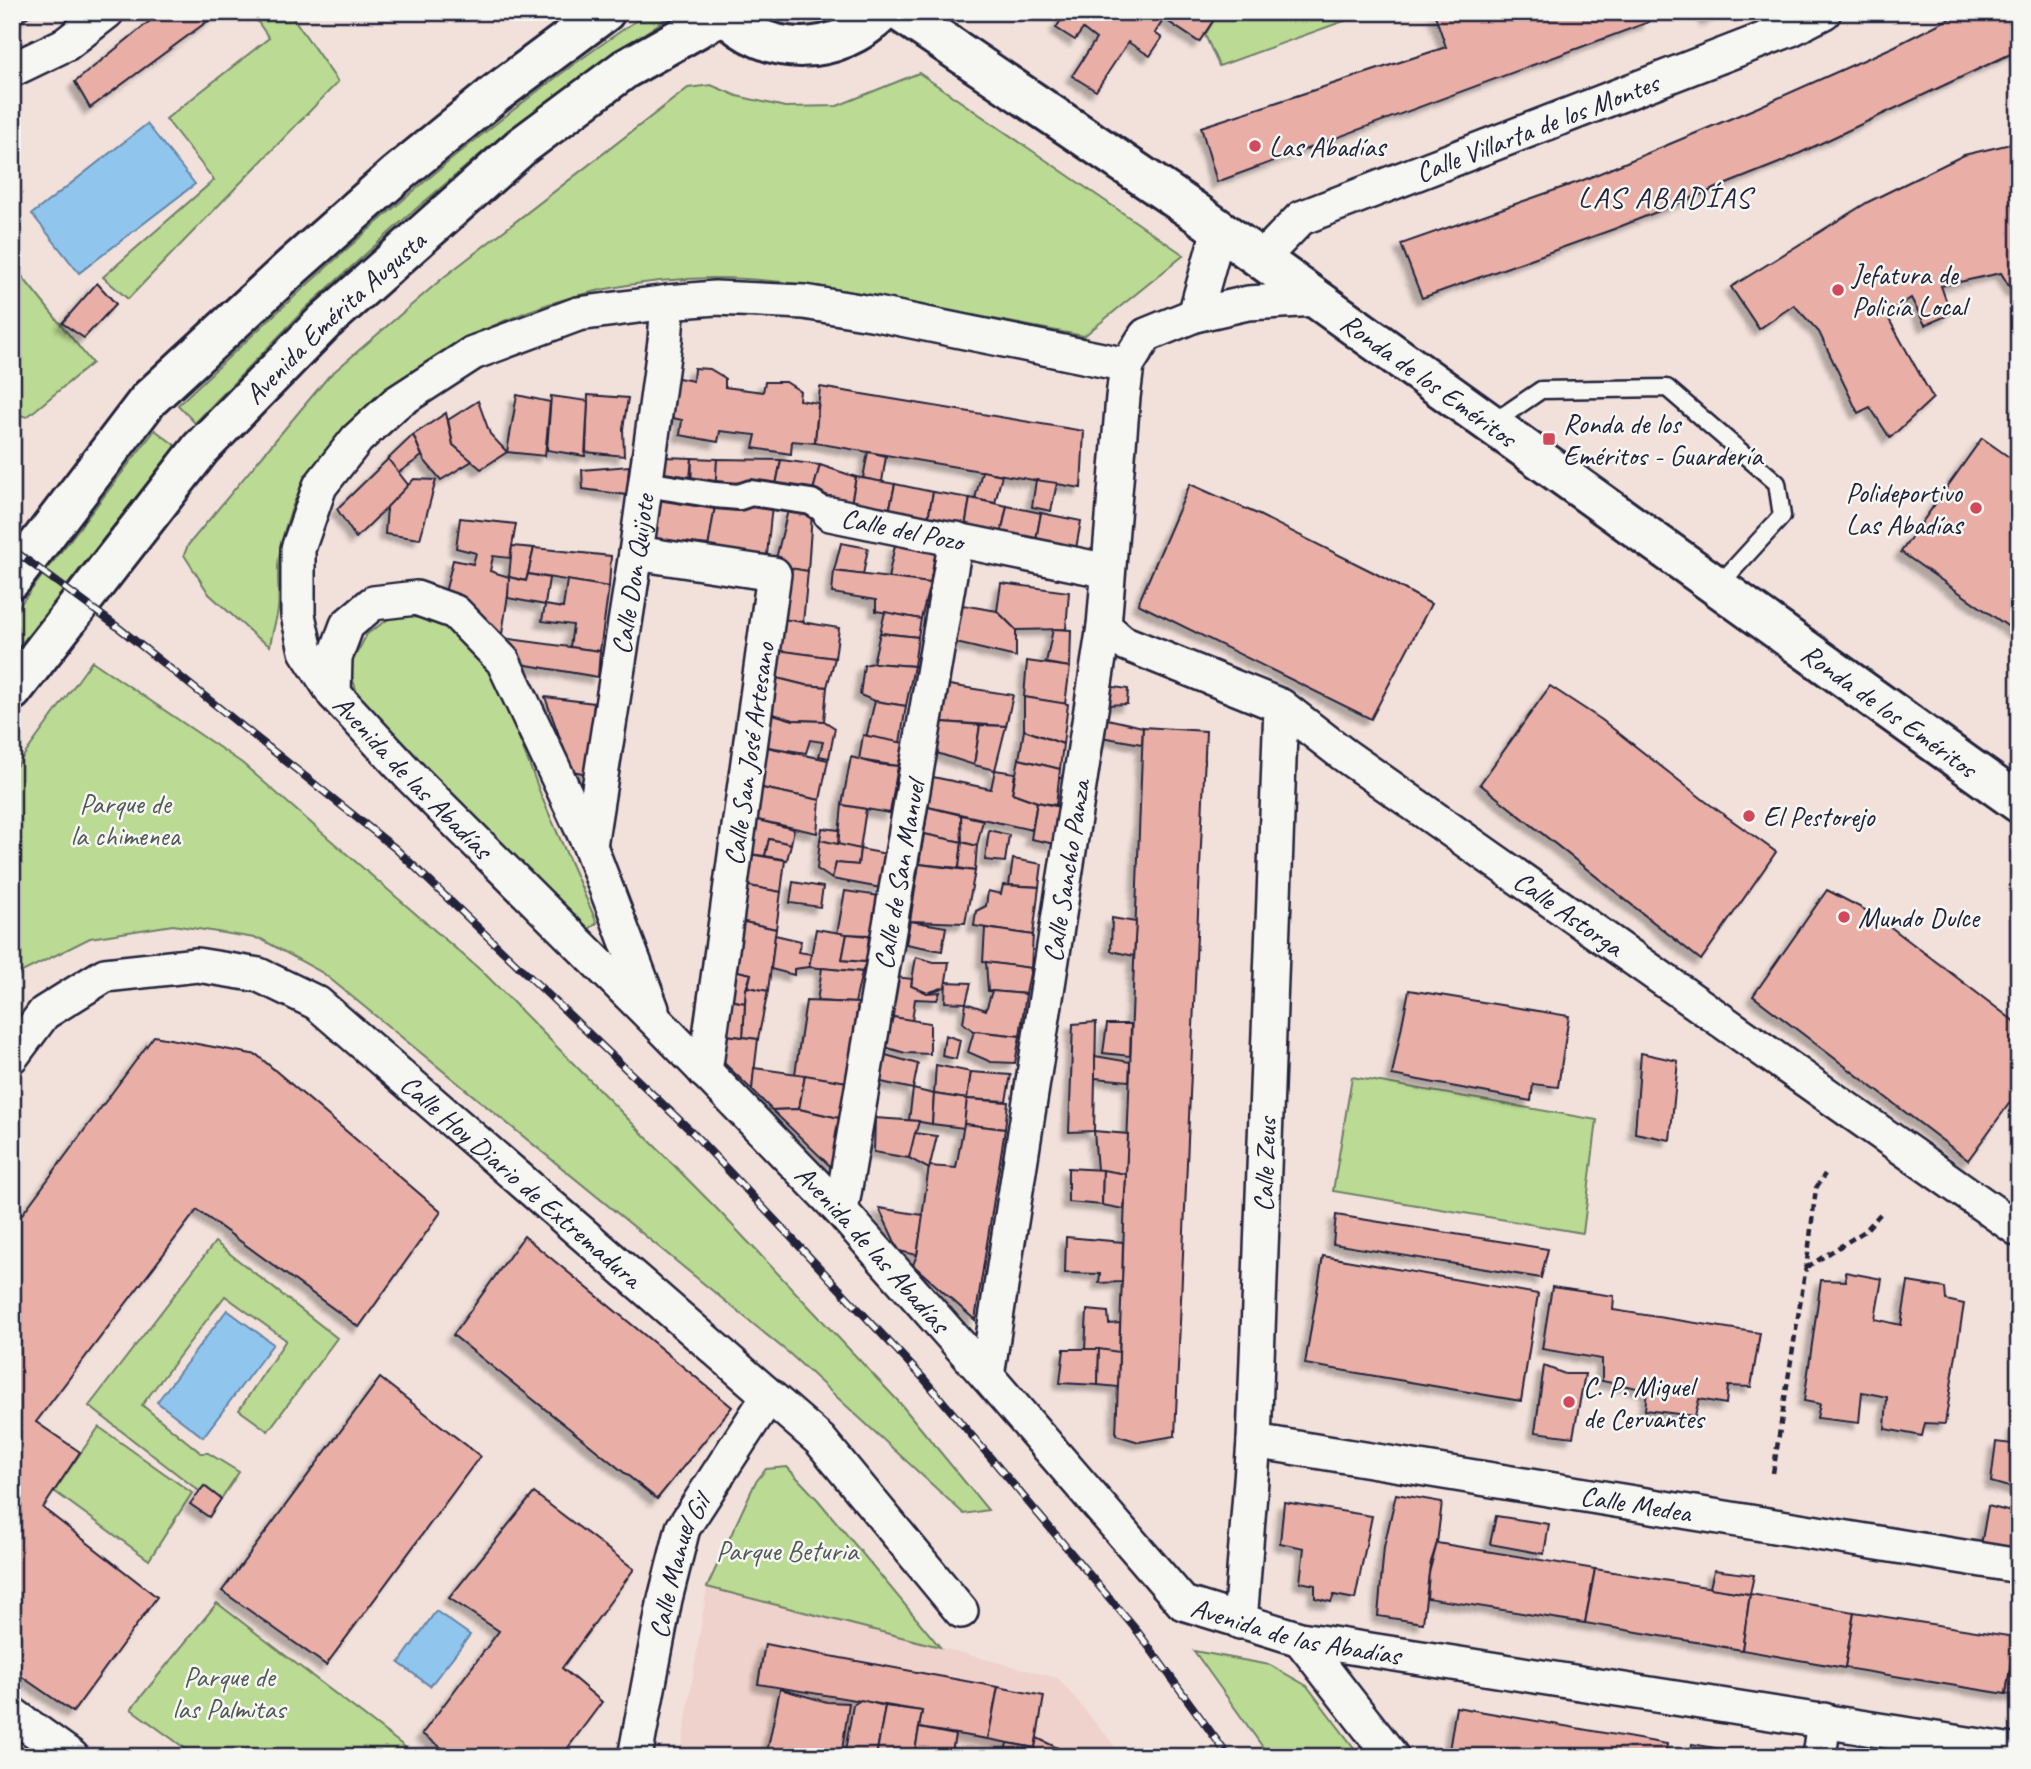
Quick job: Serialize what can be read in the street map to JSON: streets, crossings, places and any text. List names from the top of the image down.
{
  "streets": {
    "main road": ["Avenida Emérita Augusta", "Ronda de los Eméritos"],
    "street": [
      "Calle Villarta de los Montes",
      "Calle del Pozo",
      "Calle Don Quijote",
      "Calle San José Artesano",
      "Avenida de las Abadías",
      "Calle Sancho Panza",
      "Calle de San Manuel",
      "Calle Astorga",
      "Calle Zeus",
      "Calle Hoy Diario de Extremadura",
      "Calle Medea",
      "Calle Manuel Gil"
    ]
  },
  "crossings": [
    ["Calle Villarta de los Montes", "Ronda de los Eméritos"],
    ["Calle del Pozo", "Calle Sancho Panza"],
    ["Calle del Pozo", "Calle de San Manuel"],
    ["Calle Don Quijote", "Calle San José Artesano"],
    ["Calle Don Quijote", "Avenida de las Abadías"],
    ["Calle San José Artesano", "Avenida de las Abadías"],
    ["Avenida de las Abadías", "Calle Sancho Panza"],
    ["Avenida de las Abadías", "Calle de San Manuel"],
    ["Avenida de las Abadías", "Calle Zeus"],
    ["Calle Sancho Panza", "Calle Astorga"],
    ["Calle Astorga", "Calle Zeus"],
    ["Calle Zeus", "Calle Medea"],
    ["Calle Hoy Diario de Extremadura", "Calle Manuel Gil"]
  ],
  "districts": ["LAS ABADÍAS"],
  "parks": ["Parque de la chimenea", "Parque Beturia", "Parque de las Palmitas"],
  "places": {
    "other": [
      "Las Abadías",
      "Jefatura de Policía Local",
      "Polideportivo Las Abadías",
      "El Pestorejo",
      "Mundo Dulce",
      "C. P. Miguel de Cervantes"
    ],
    "transit": ["Ronda de los Eméritos - Guardería"]
  }
}
